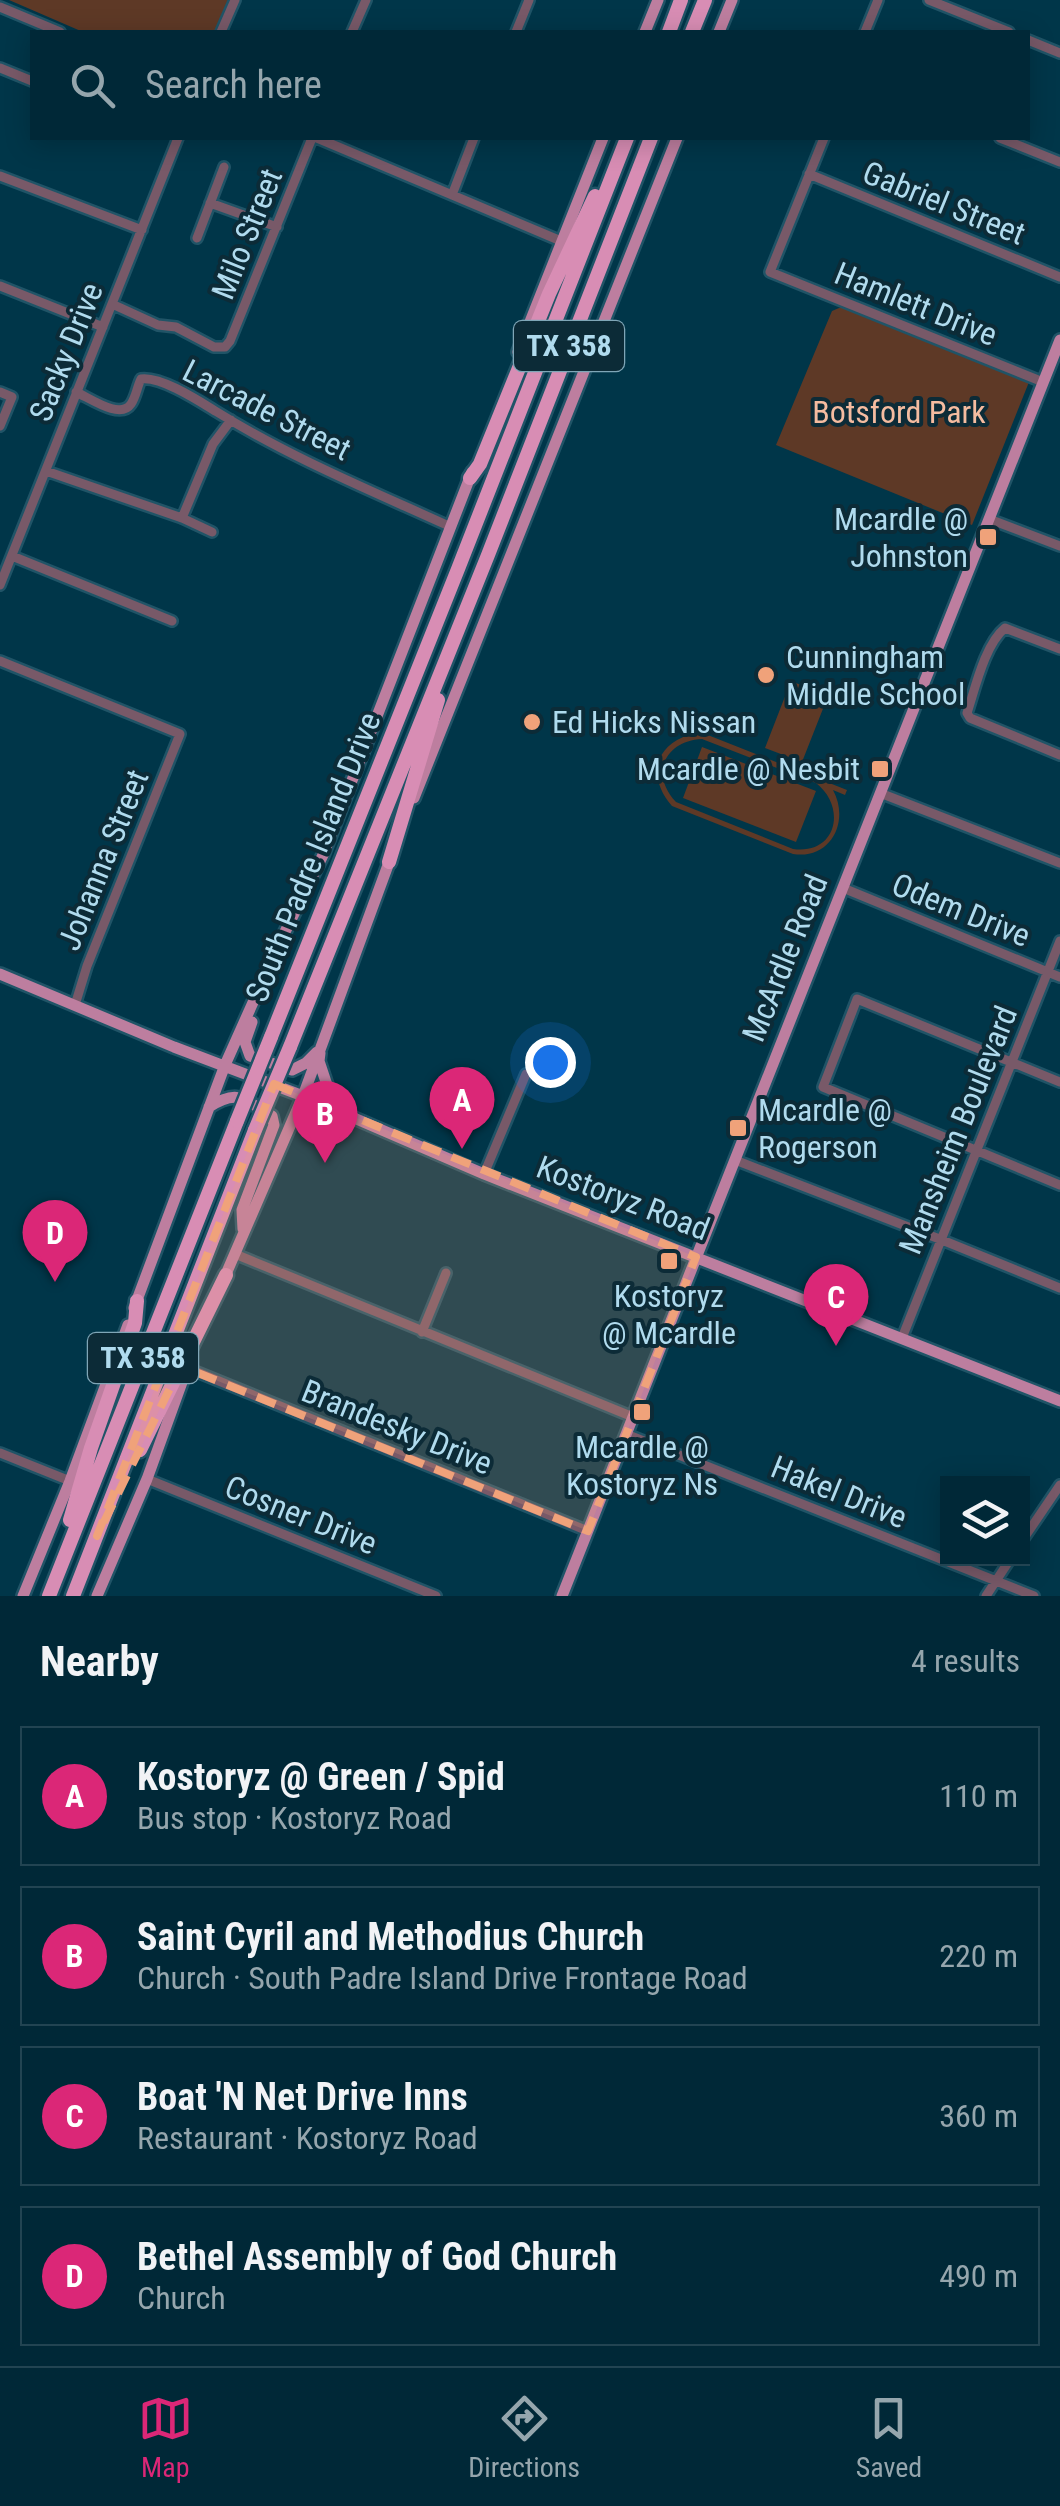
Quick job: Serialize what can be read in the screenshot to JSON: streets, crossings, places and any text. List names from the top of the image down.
{
  "streets": {
    "highway": ["TX 358", "South Padre Island Drive"],
    "main road": ["McArdle Road", "Kostoryz Road"],
    "street": [
      "Gabriel Street",
      "Milo Street",
      "Hamlett Drive",
      "Sacky Drive",
      "Larcade Street",
      "Johanna Street",
      "Odem Drive",
      "Mansheim Boulevard",
      "Brandesky Drive",
      "Hakel Drive",
      "Cosner Drive"
    ]
  },
  "crossings": [
    ["Gabriel Street", "Hamlett Drive"],
    ["Milo Street", "Sacky Drive"],
    ["Hamlett Drive", "McArdle Road"],
    ["Sacky Drive", "Larcade Street"],
    ["Johanna Street", "Kostoryz Road"],
    ["Odem Drive", "McArdle Road"],
    ["Odem Drive", "Mansheim Boulevard"],
    ["McArdle Road", "Kostoryz Road"],
    ["McArdle Road", "Brandesky Drive"],
    ["McArdle Road", "Hakel Drive"],
    ["Mansheim Boulevard", "Kostoryz Road"]
  ],
  "parks": ["Botsford Park"],
  "places": {
    "transit": [
      "Mcardle @ Johnston",
      "Mcardle @ Nesbit",
      "Mcardle @ Rogerson",
      "Kostoryz @ Mcardle",
      "Mcardle @ Kostoryz Ns"
    ],
    "other": ["Cunningham Middle School", "Ed Hicks Nissan"]
  },
  "page": {
    "search": "Search here",
    "pins": [
      "A",
      "B",
      "D",
      "C"
    ],
    "heading": ["Nearby", "4 results"],
    "list": [
      {
        "mark": "A",
        "name": "Kostoryz @ Green / Spid",
        "note": "Bus stop · Kostoryz Road",
        "value": "110 m"
      },
      {
        "mark": "B",
        "name": "Saint Cyril and Methodius Church",
        "note": "Church · South Padre Island Drive Frontage Road",
        "value": "220 m"
      },
      {
        "mark": "C",
        "name": "Boat 'N Net Drive Inns",
        "note": "Restaurant · Kostoryz Road",
        "value": "360 m"
      },
      {
        "mark": "D",
        "name": "Bethel Assembly of God Church",
        "note": "Church",
        "value": "490 m"
      }
    ],
    "nav": ["Map", "Directions", "Saved"]
  }
}
